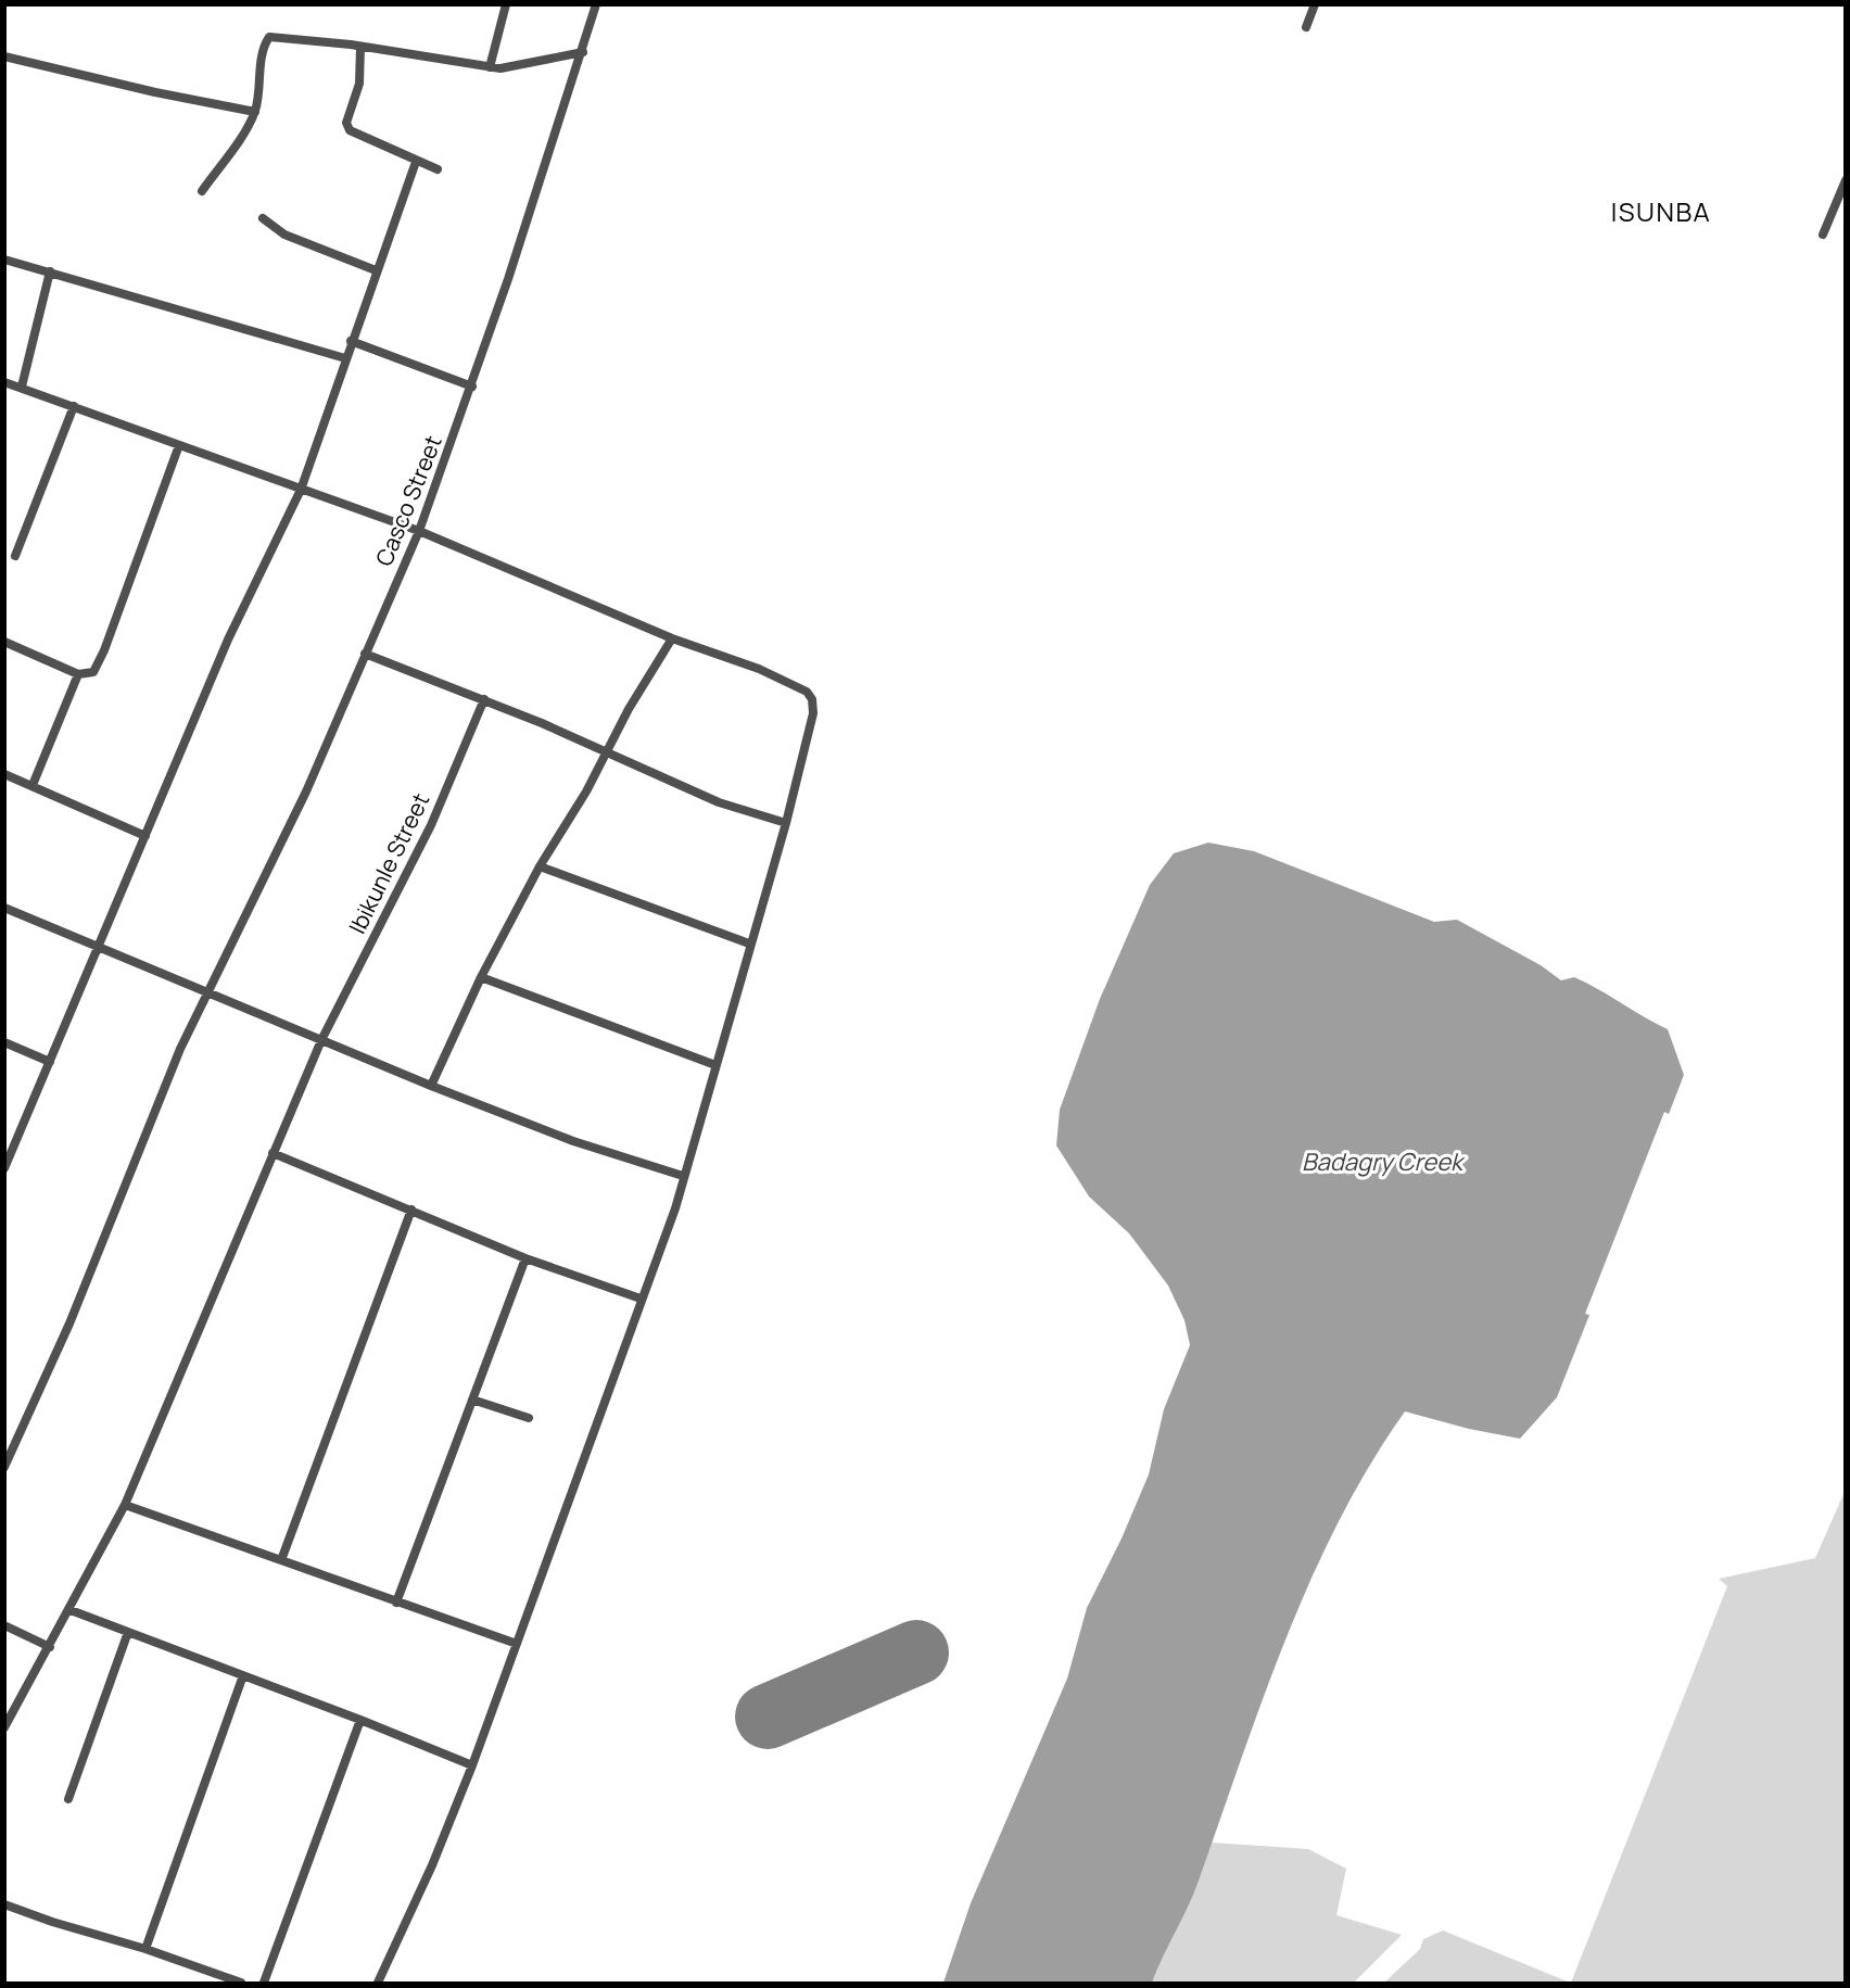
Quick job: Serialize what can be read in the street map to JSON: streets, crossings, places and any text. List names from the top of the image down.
{
  "streets": {
    "street": ["Casco Street", "Ibikunle Street"]
  },
  "districts": ["ISUNBA"],
  "water": ["Badagry Creek"]
}
